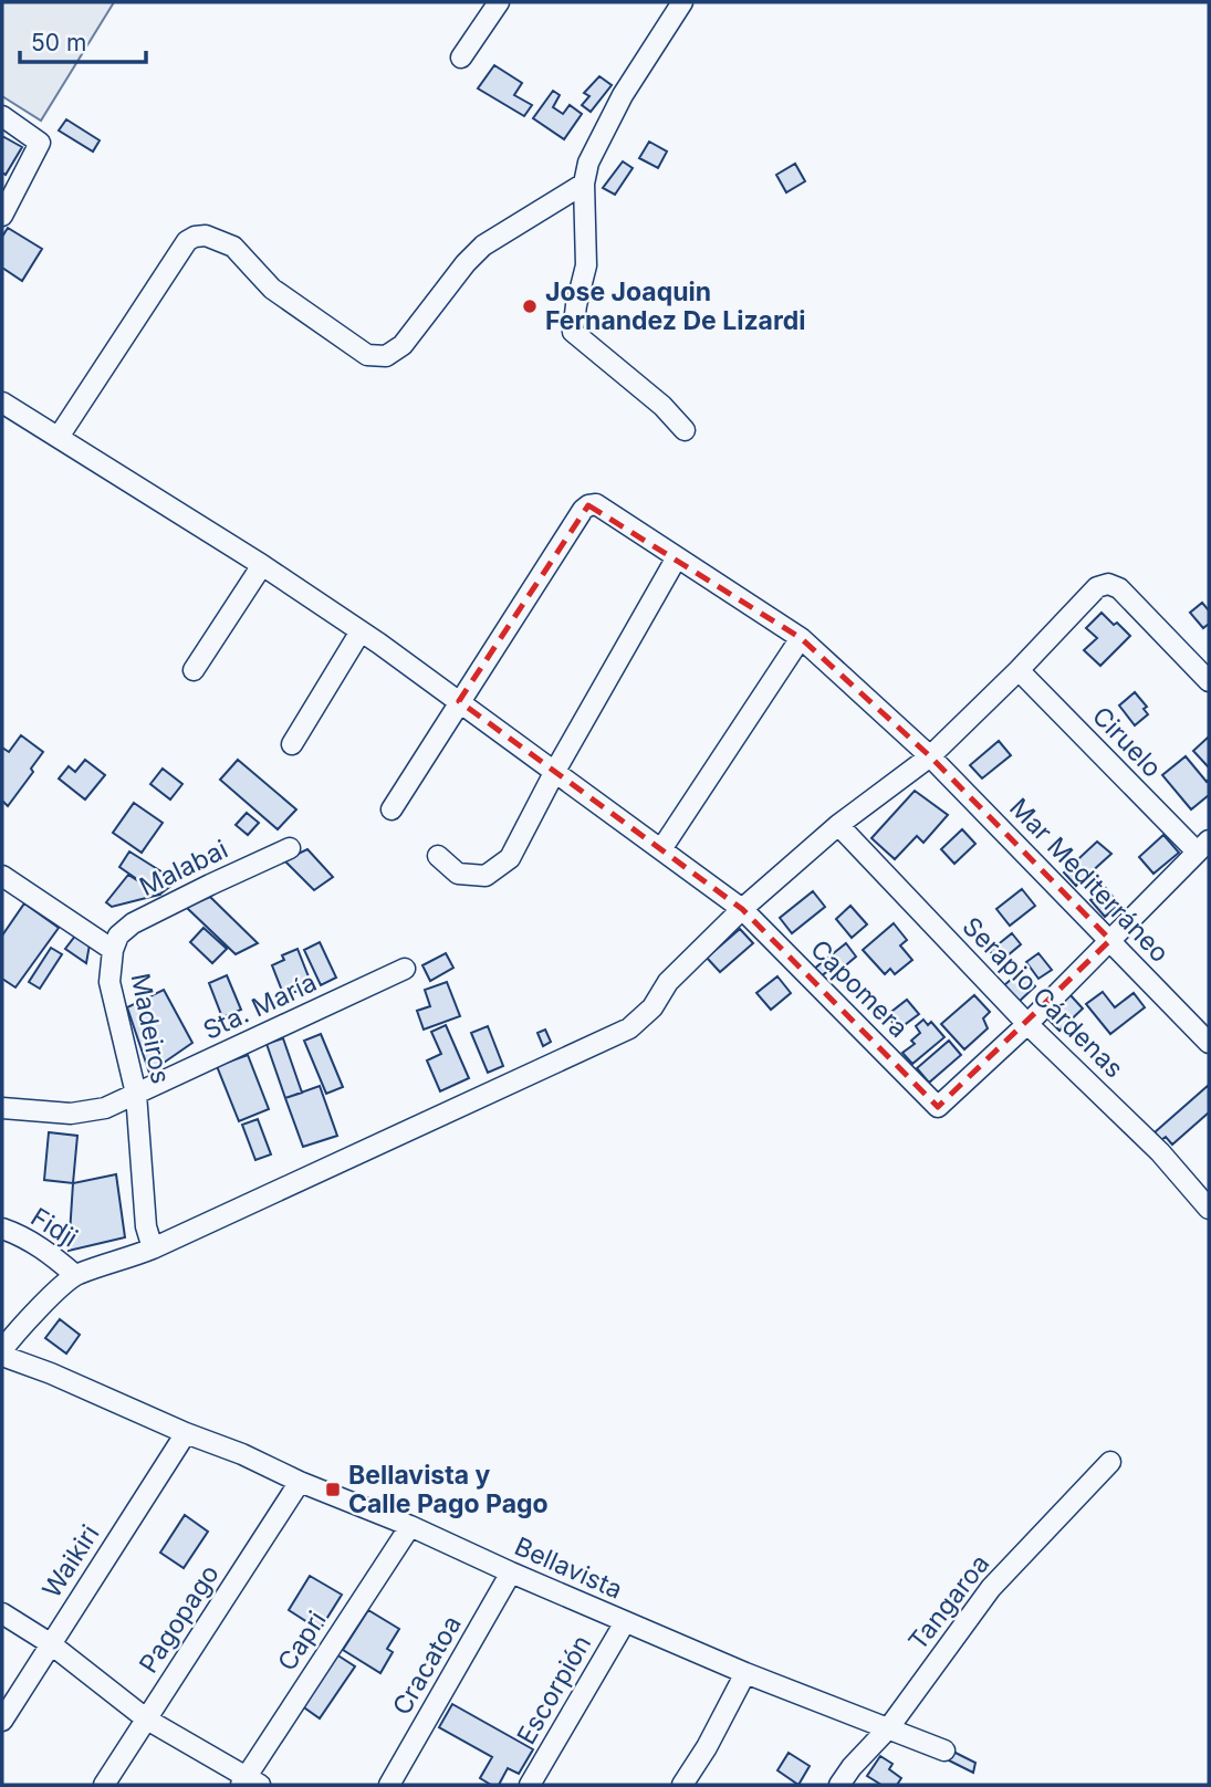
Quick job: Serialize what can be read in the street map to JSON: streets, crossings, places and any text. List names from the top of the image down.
{
  "streets": {
    "street": [
      "Ciruelo",
      "Malabai",
      "Mar Mediterráneo",
      "Capomera",
      "Serapio Cárdenas",
      "Sta. María",
      "Madeiros",
      "Fidji",
      "Waikiri",
      "Bellavista",
      "Tangaroa",
      "Pagopago",
      "Capri",
      "Cracatoa",
      "Escorpión"
    ]
  },
  "crossings": [
    ["Malabai", "Madeiros"],
    ["Mar Mediterráneo", "Capomera"],
    ["Capomera", "Serapio Cárdenas"],
    ["Sta. María", "Madeiros"],
    ["Waikiri", "Bellavista"],
    ["Bellavista", "Tangaroa"],
    ["Bellavista", "Pagopago"],
    ["Bellavista", "Capri"],
    ["Bellavista", "Cracatoa"],
    ["Bellavista", "Escorpión"]
  ],
  "places": {
    "other": ["Jose Joaquin Fernandez De Lizardi"],
    "transit": ["Bellavista y Calle Pago Pago"]
  },
  "scale_bar": "50 m"
}
